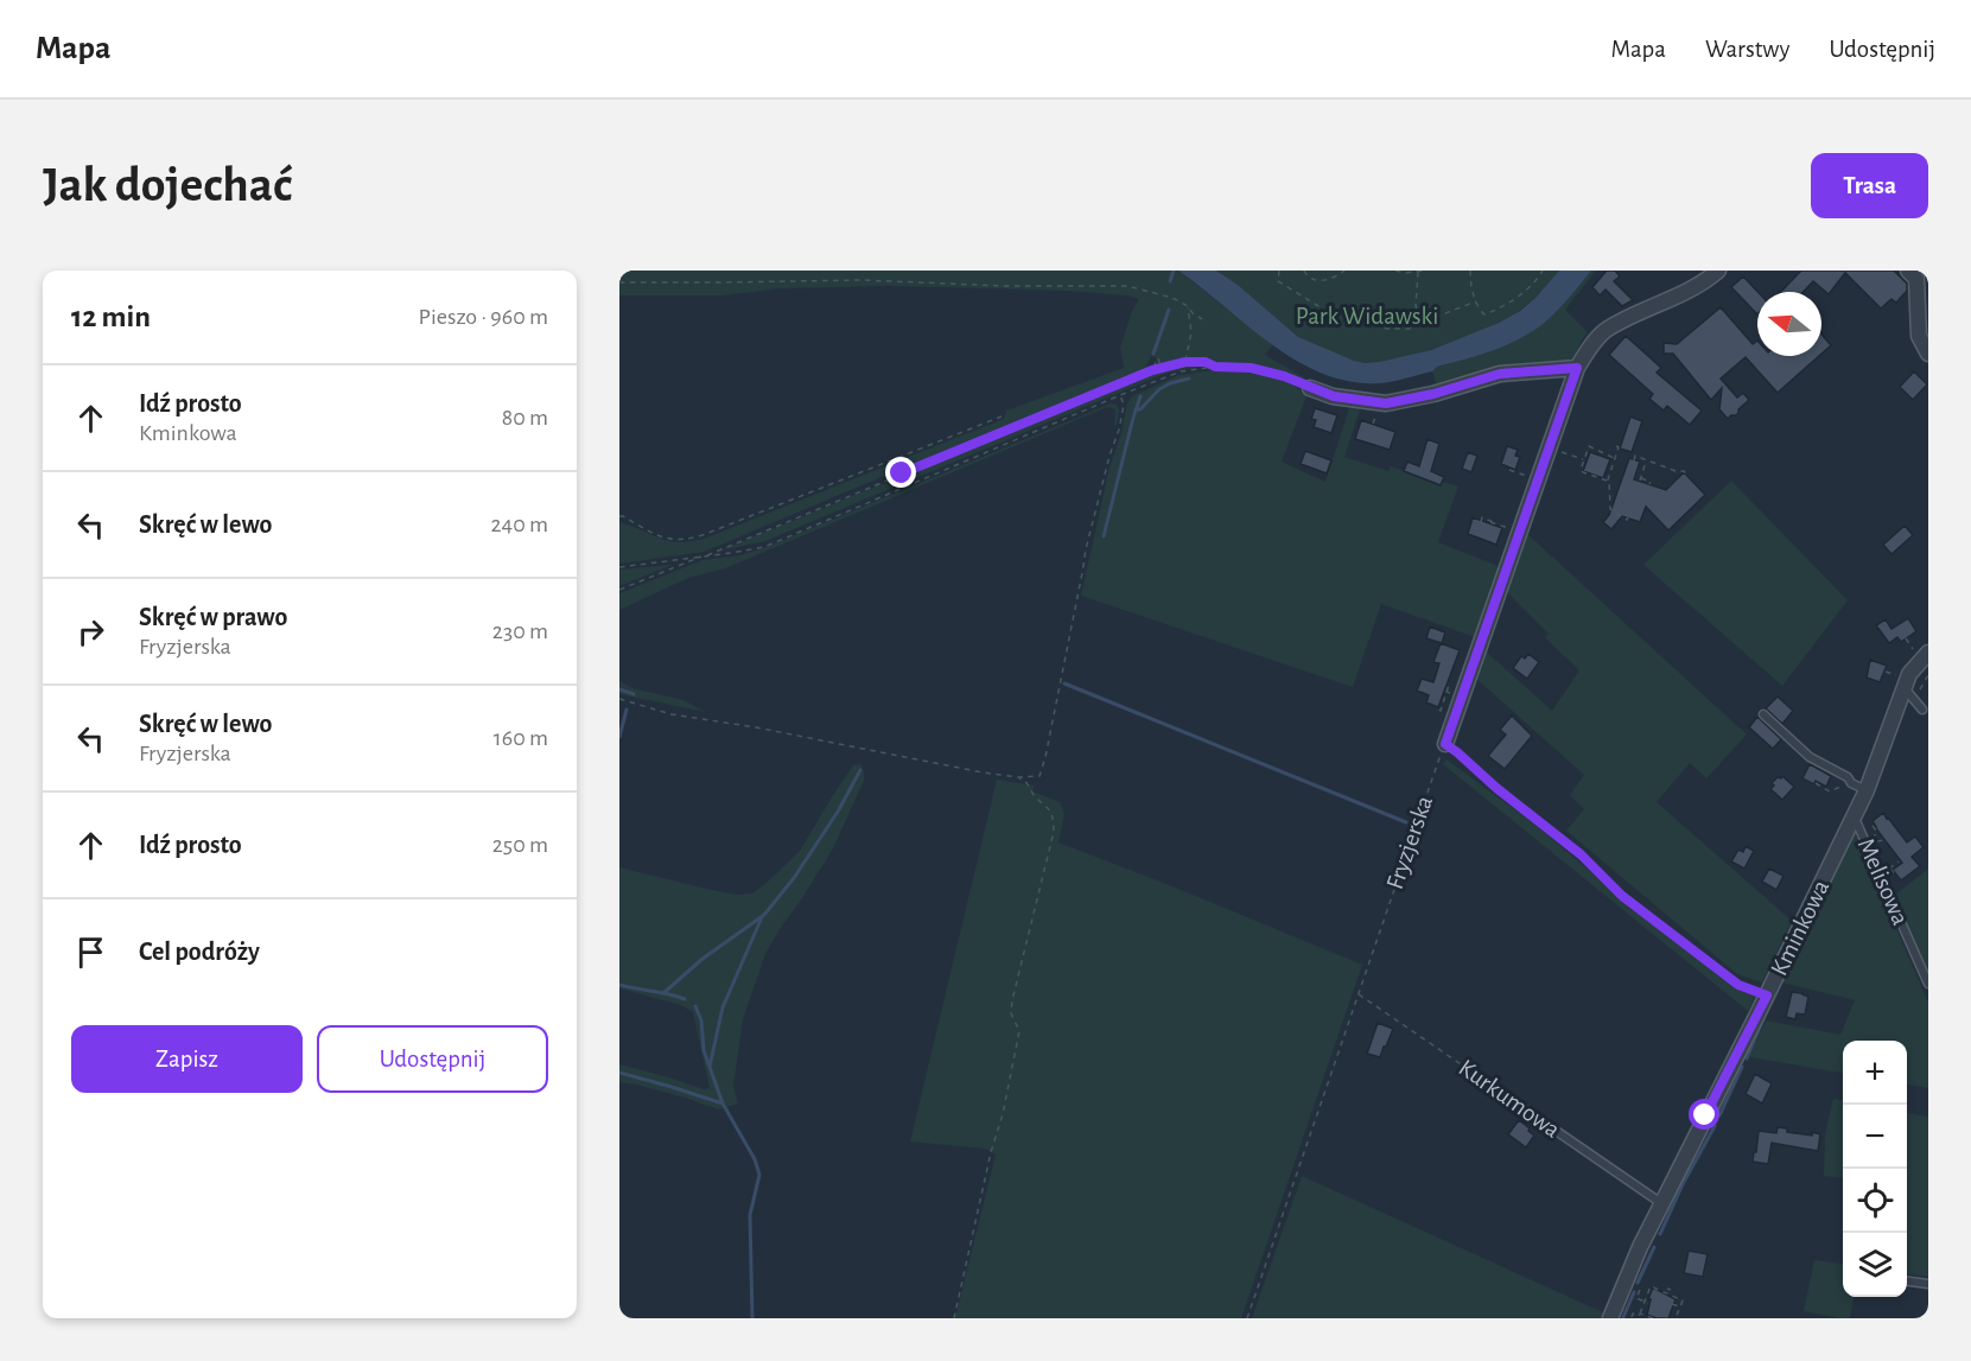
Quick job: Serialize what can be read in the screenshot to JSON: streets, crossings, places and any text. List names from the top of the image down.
{
  "streets": {
    "street": ["Kminkowa"],
    "lane": ["Melisowa", "Kurkumowa"],
    "path": ["Fryzjerska"]
  },
  "crossings": [
    ["Fryzjerska", "Kurkumowa"],
    ["Melisowa", "Kminkowa"],
    ["Kminkowa", "Kurkumowa"]
  ],
  "parks": ["Park Widawski"],
  "north": "left",
  "page": {
    "header": "Mapa",
    "nav": ["Mapa", "Warstwy", "Udostępnij"],
    "buttons": [
      "Trasa",
      ["Zapisz", "Udostępnij"]
    ],
    "title": "Jak dojechać",
    "heading": ["12 min", "Pieszo · 960 m"],
    "list": [
      ["Idź prosto", "Kminkowa", "80 m"],
      ["Skręć w lewo", "240 m"],
      ["Skręć w prawo", "Fryzjerska", "230 m"],
      ["Skręć w lewo", "Fryzjerska", "160 m"],
      ["Idź prosto", "250 m"],
      "Cel podróży"
    ],
    "map_buttons": ["+", "−"]
  }
}
